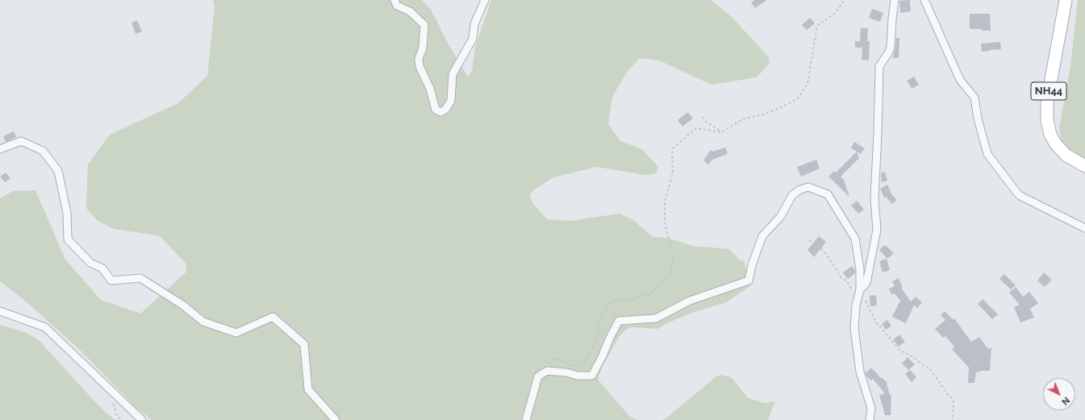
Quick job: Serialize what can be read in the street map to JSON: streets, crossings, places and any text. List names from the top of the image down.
{
  "streets": {
    "main road": ["NH44"]
  },
  "north": "bottom right"
}
